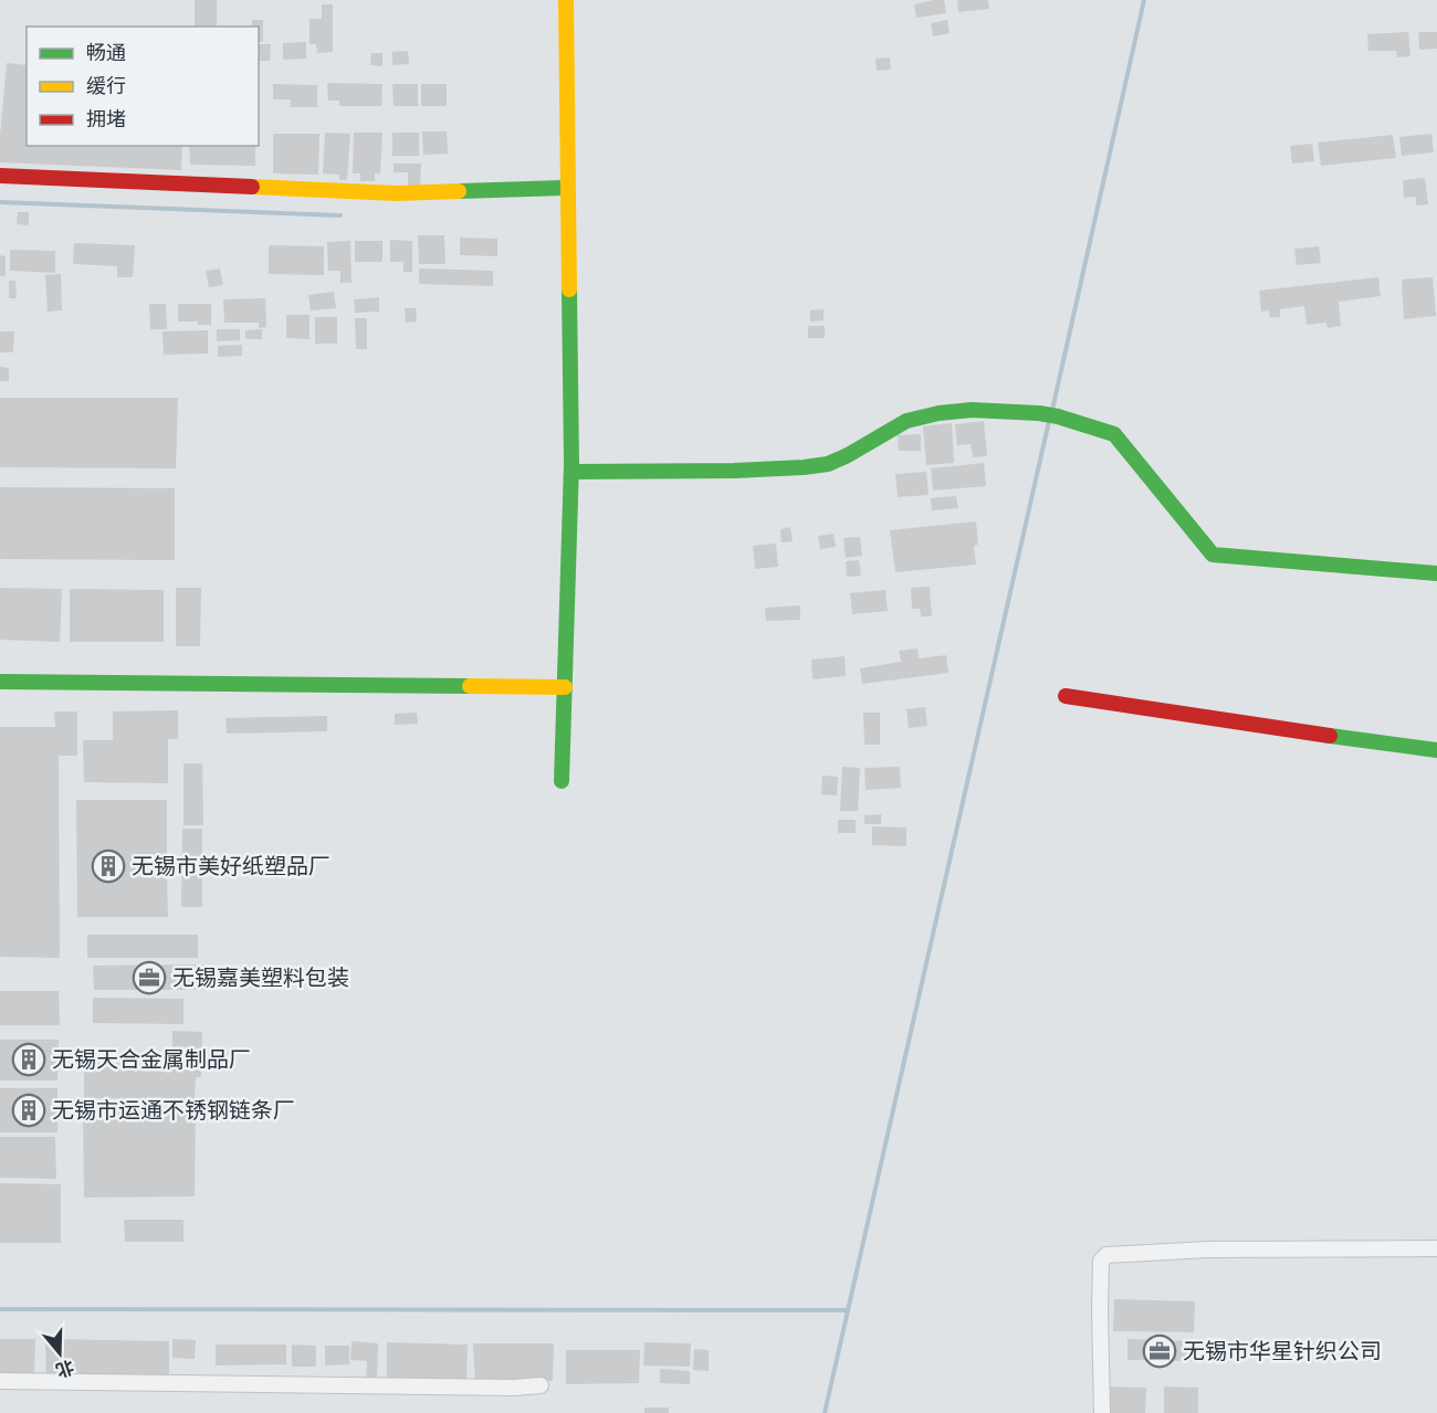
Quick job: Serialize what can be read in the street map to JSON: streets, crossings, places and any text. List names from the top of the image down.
{
  "places": {
    "building": ["无锡市美好纸塑品厂", "无锡天合金属制品厂", "无锡市运通不锈钢链条厂"],
    "office": ["无锡嘉美塑料包装", "无锡市华星针织公司"]
  },
  "legend": ["畅通", "缓行", "拥堵"],
  "north": "bottom"
}
